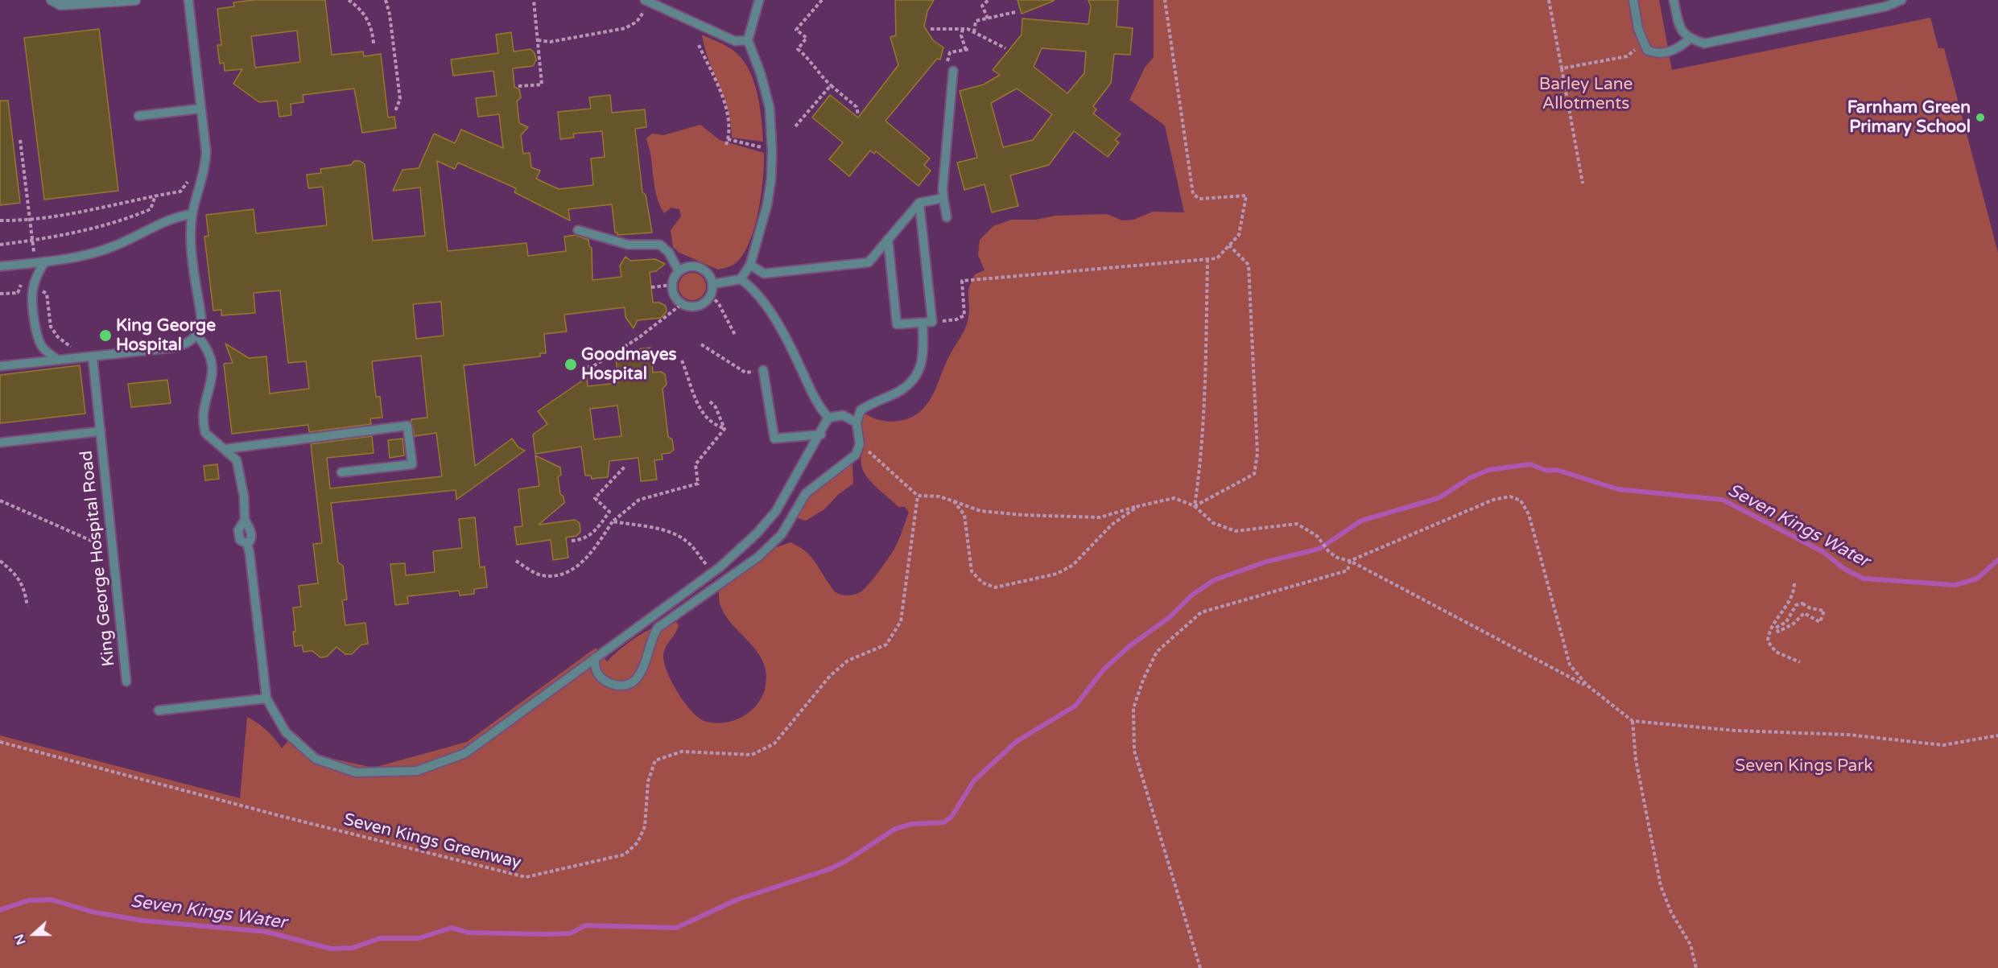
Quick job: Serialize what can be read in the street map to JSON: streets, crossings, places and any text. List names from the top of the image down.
{
  "streets": {
    "lane": ["King George Hospital Road"],
    "path": ["Seven Kings Greenway"]
  },
  "water": ["Seven Kings Water"],
  "parks": ["Barley Lane Allotments", "Seven Kings Park"],
  "places": ["Farnham Green Primary School", "King George Hospital", "Goodmayes Hospital"],
  "north": "left"
}
